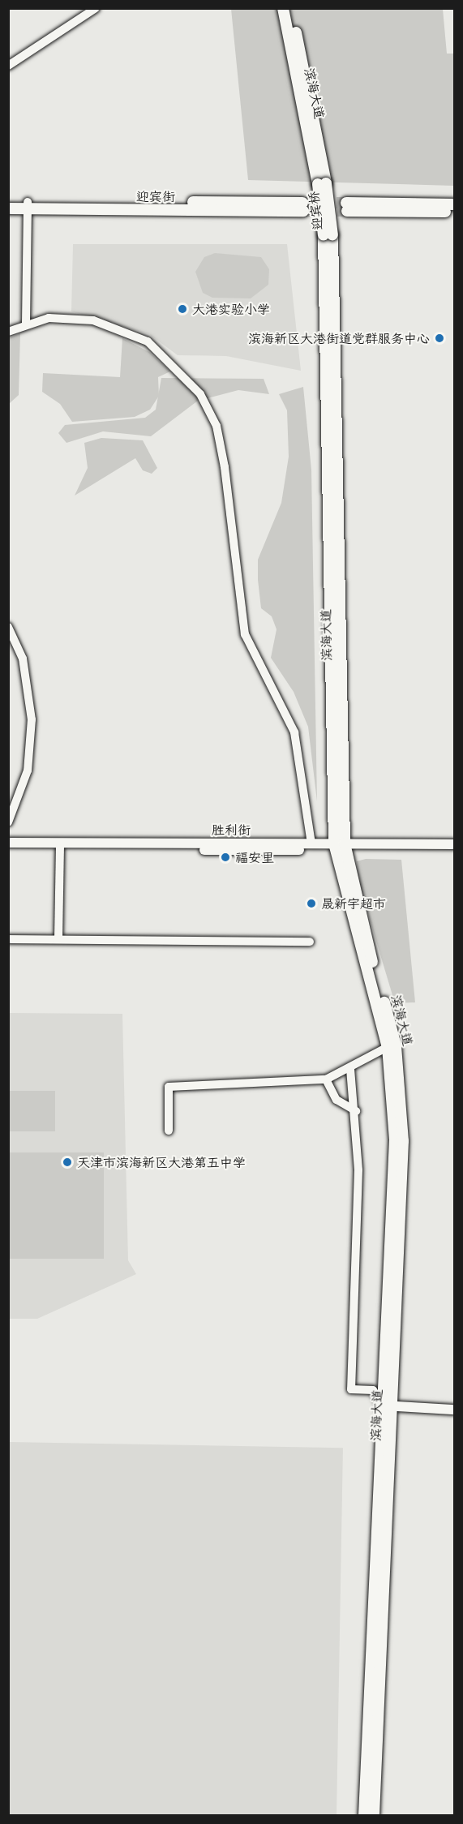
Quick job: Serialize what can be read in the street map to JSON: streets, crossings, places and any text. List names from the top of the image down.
{
  "streets": {
    "main road": ["滨海大道", "迎宾街", "迎宾桥"],
    "street": ["胜利街"]
  },
  "crossings": [
    ["滨海大道", "迎宾桥"],
    ["滨海大道", "胜利街"]
  ],
  "places": [
    "大港实验小学",
    "滨海新区大港街道党群服务中心",
    "福安里",
    "晟新宇超市",
    "天津市滨海新区大港第五中学"
  ]
}
